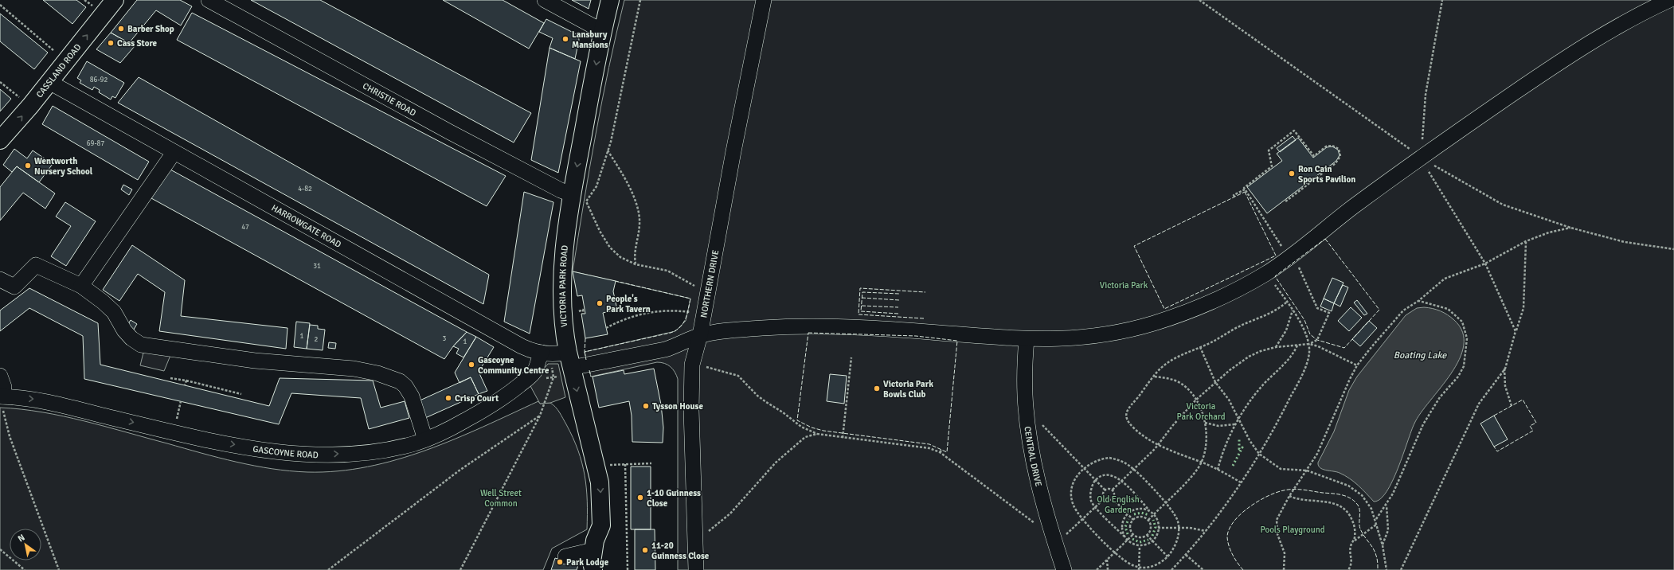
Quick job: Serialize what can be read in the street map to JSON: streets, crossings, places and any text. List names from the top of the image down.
{
  "streets": {
    "main road": ["CASSLAND ROAD", "VICTORIA PARK ROAD"],
    "street": [
      "CHRISTIE ROAD",
      "HARROWGATE ROAD",
      "NORTHERN DRIVE",
      "GASCOYNE ROAD",
      "CENTRAL DRIVE"
    ]
  },
  "crossings": [
    ["CASSLAND ROAD", "HARROWGATE ROAD"],
    ["CHRISTIE ROAD", "VICTORIA PARK ROAD"],
    ["HARROWGATE ROAD", "NORTHERN DRIVE"],
    ["HARROWGATE ROAD", "VICTORIA PARK ROAD"],
    ["HARROWGATE ROAD", "GASCOYNE ROAD"],
    ["HARROWGATE ROAD", "CENTRAL DRIVE"]
  ],
  "one_way": ["CASSLAND ROAD", "VICTORIA PARK ROAD", "GASCOYNE ROAD"],
  "water": ["Boating Lake"],
  "parks": [
    "Victoria Park",
    "Victoria Park Orchard",
    "Well Street Common",
    "Old English Garden",
    "Pools Playground"
  ],
  "places": [
    "Barber Shop",
    "Lansbury Mansions",
    "Cass Store",
    "Wentworth Nursery School",
    "Ron Cain Sports Pavilion",
    "People's Park Tavern",
    "Gascoyne Community Centre",
    "Victoria Park Bowls Club",
    "Crisp Court",
    "Tysson House",
    "1-10 Guinness Close",
    "11-20 Guinness Close",
    "Park Lodge"
  ],
  "house_numbers": [
    "86-92",
    "69-87",
    "4-82",
    "47",
    "31",
    "1",
    "3",
    "2",
    "1"
  ],
  "north": "top left"
}
